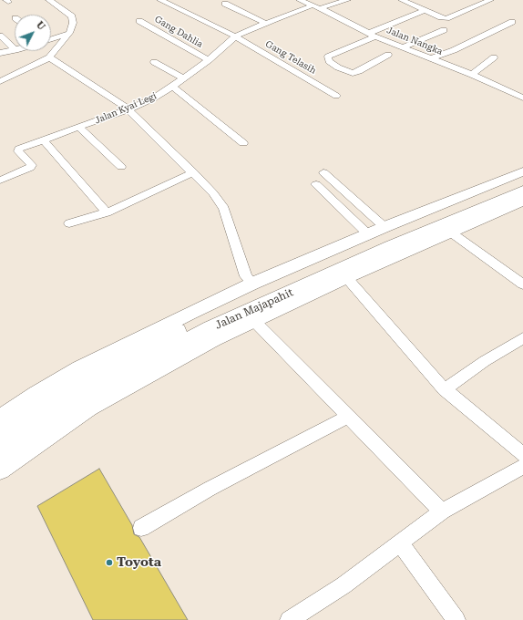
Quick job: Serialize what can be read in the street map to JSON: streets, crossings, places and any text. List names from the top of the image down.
{
  "streets": {
    "highway": ["Jalan Majapahit"],
    "street": [
      "Gang Dahlia",
      "Jalan Nangka",
      "Gang Telasih",
      "Jalan Kyai Legi"
    ]
  },
  "crossings": [
    ["Gang Dahlia", "Jalan Kyai Legi"],
    ["Jalan Nangka", "Jalan Kyai Legi"],
    ["Gang Telasih", "Jalan Kyai Legi"]
  ],
  "places": ["Toyota"],
  "north": "top right"
}
